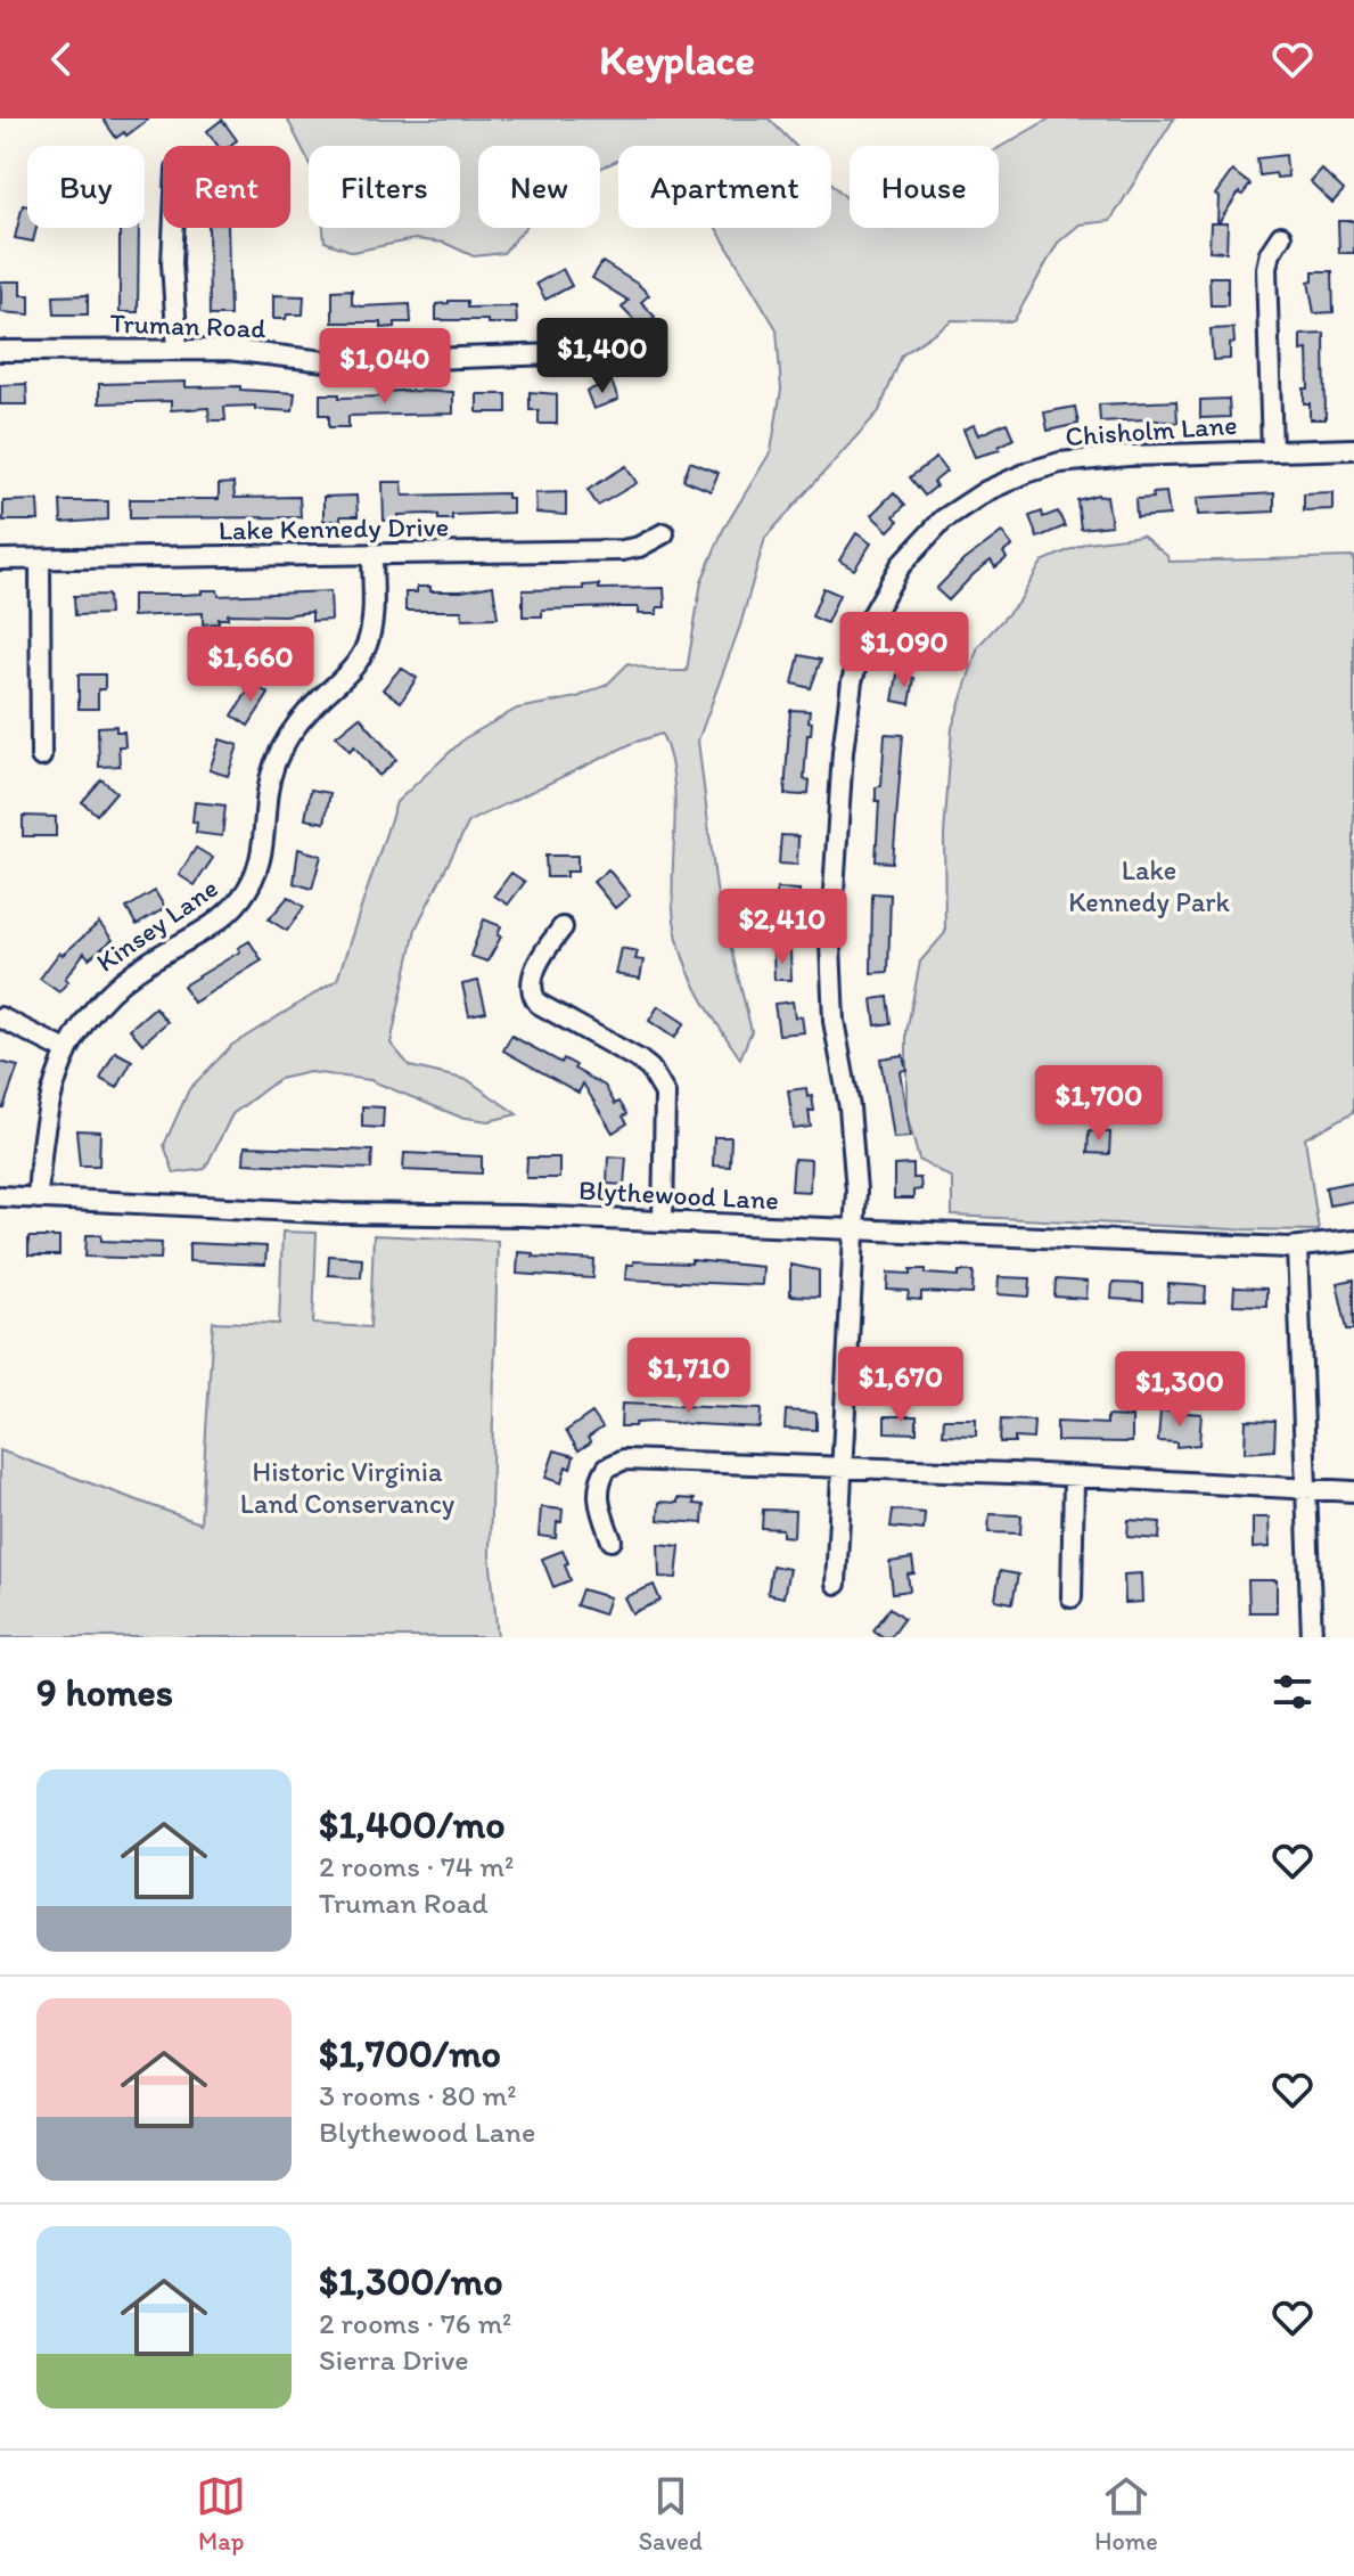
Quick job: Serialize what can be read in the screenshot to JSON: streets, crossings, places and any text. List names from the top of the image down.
{
  "streets": {
    "street": [
      "Truman Road",
      "Chisholm Lane",
      "Lake Kennedy Drive",
      "Kinsey Lane",
      "Blythewood Lane"
    ]
  },
  "crossings": [
    ["Chisholm Lane", "Blythewood Lane"],
    ["Lake Kennedy Drive", "Kinsey Lane"],
    ["Kinsey Lane", "Blythewood Lane"]
  ],
  "parks": ["Lake Kennedy Park", "Historic Virginia Land Conservancy"],
  "page": {
    "header": "Keyplace",
    "chip": [
      "Buy",
      "Rent",
      "Filters",
      "New",
      "Apartment",
      "House"
    ],
    "price": [
      "$1,400",
      "$1,040",
      "$1,090",
      "$1,660",
      "$2,410",
      "$1,700",
      "$1,710",
      "$1,670",
      "$1,300"
    ],
    "heading": "9 homes",
    "list": [
      {
        "name": "$1,400/mo",
        "note": "2 rooms · 74 m² · Truman Road"
      },
      {
        "name": "$1,700/mo",
        "note": "3 rooms · 80 m² · Blythewood Lane"
      },
      {
        "name": "$1,300/mo",
        "note": "2 rooms · 76 m² · Sierra Drive"
      }
    ],
    "tabs": ["Map", "Saved", "Home"]
  }
}
